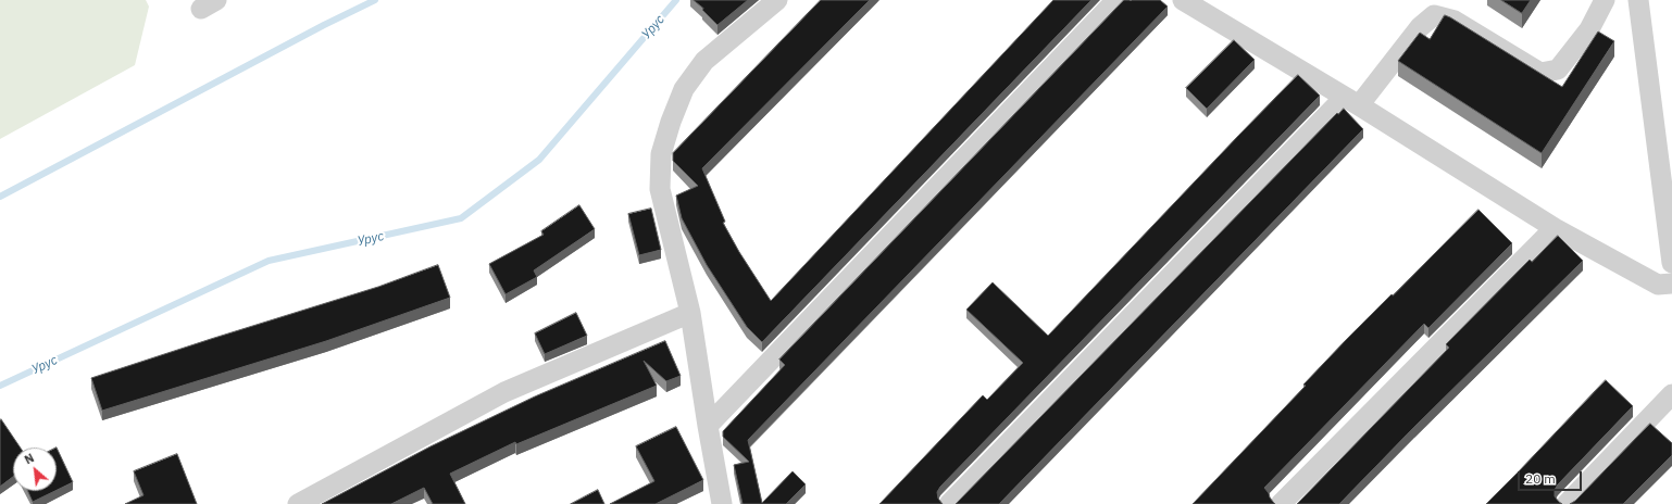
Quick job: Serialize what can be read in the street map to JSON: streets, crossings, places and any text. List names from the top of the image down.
{
  "water": ["Урус"],
  "scale_bar": "20 m",
  "north": "top left"
}
